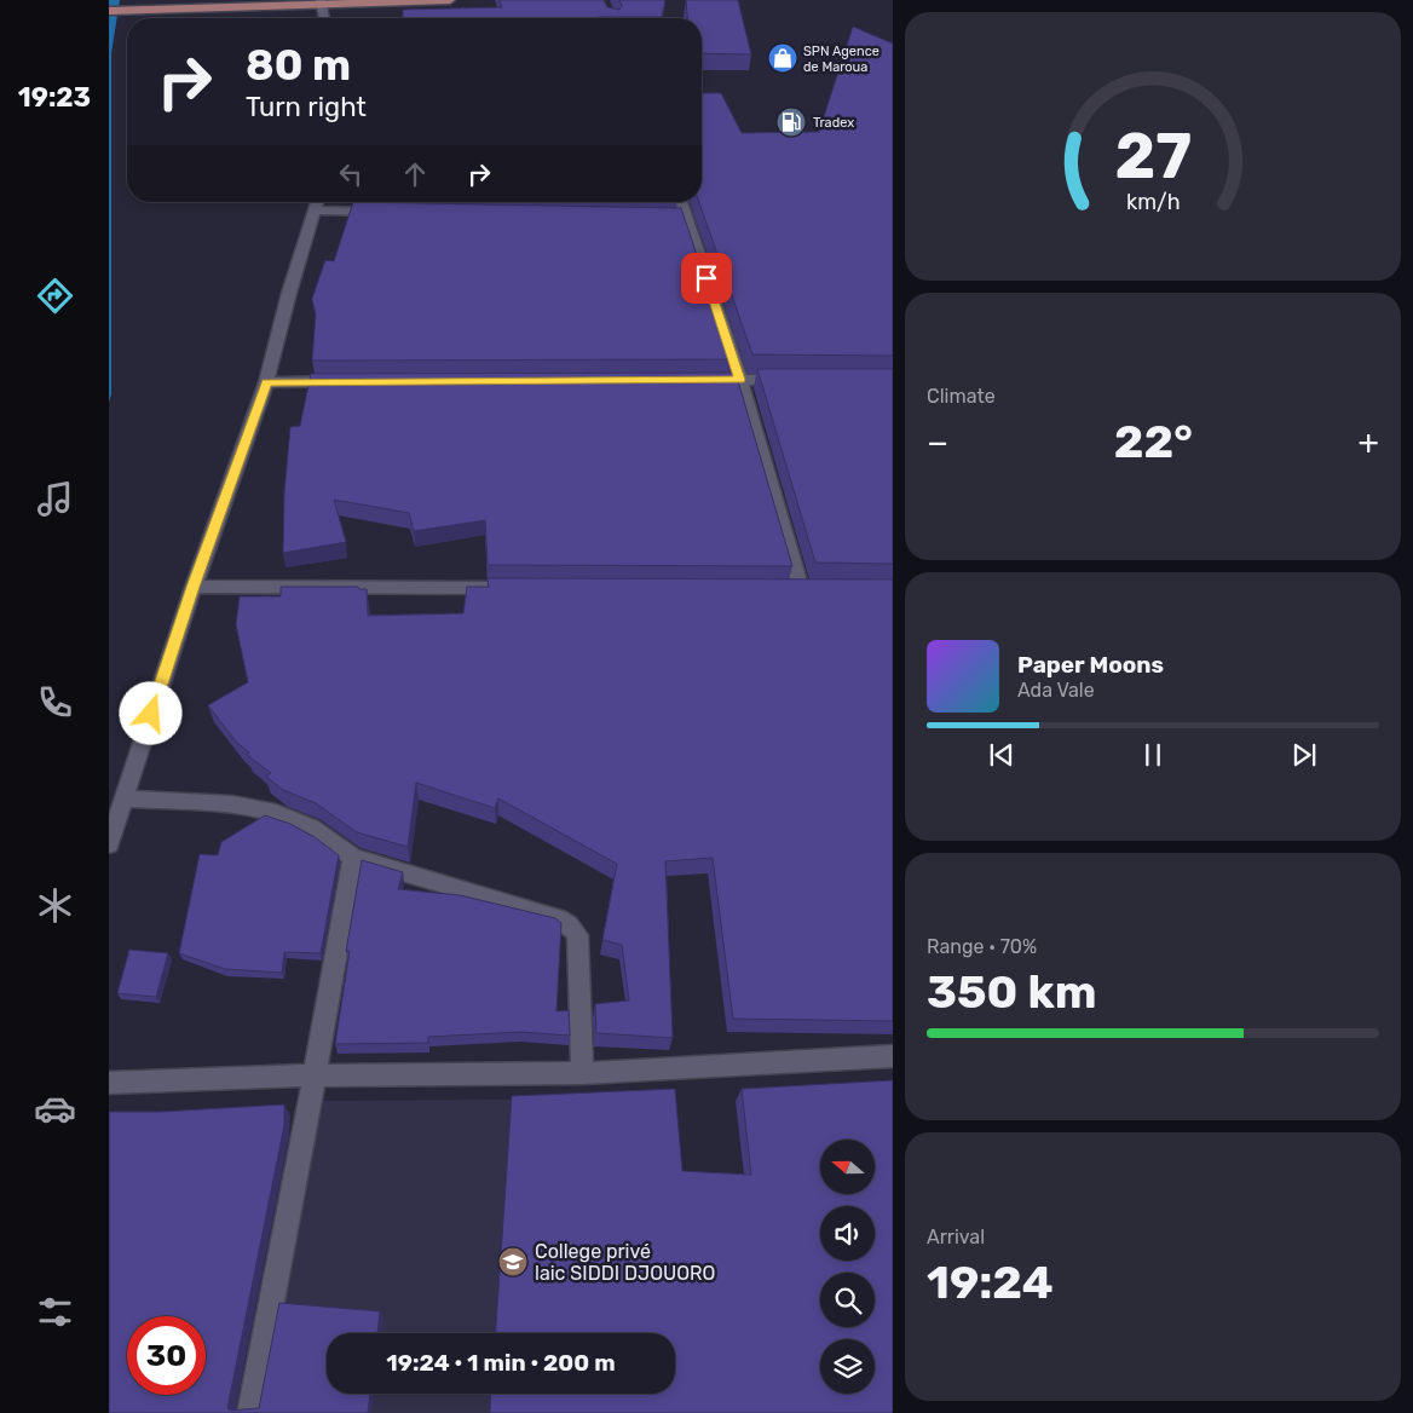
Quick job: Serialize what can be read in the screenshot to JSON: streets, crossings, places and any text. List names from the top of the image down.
{
  "places": {
    "shop": ["SPN Agence de Maroua"],
    "fuel station": ["Tradex"],
    "school or university": ["College privé laic SIDDI DJOUORO"]
  },
  "north": "left",
  "page": {
    "tabs": "19:23",
    "turn": ["80 m", "Turn right"],
    "tile": [
      "Climate",
      ["Range · 70%", "350 km"],
      ["Arrival", "19:24"]
    ],
    "heat": ["−", "22°", "+"],
    "song": ["Paper Moons", "Ada Vale"],
    "limit": "30",
    "trip": "19:24 · 1 min · 200 m",
    "gauge": ["27", "km/h"]
  }
}
